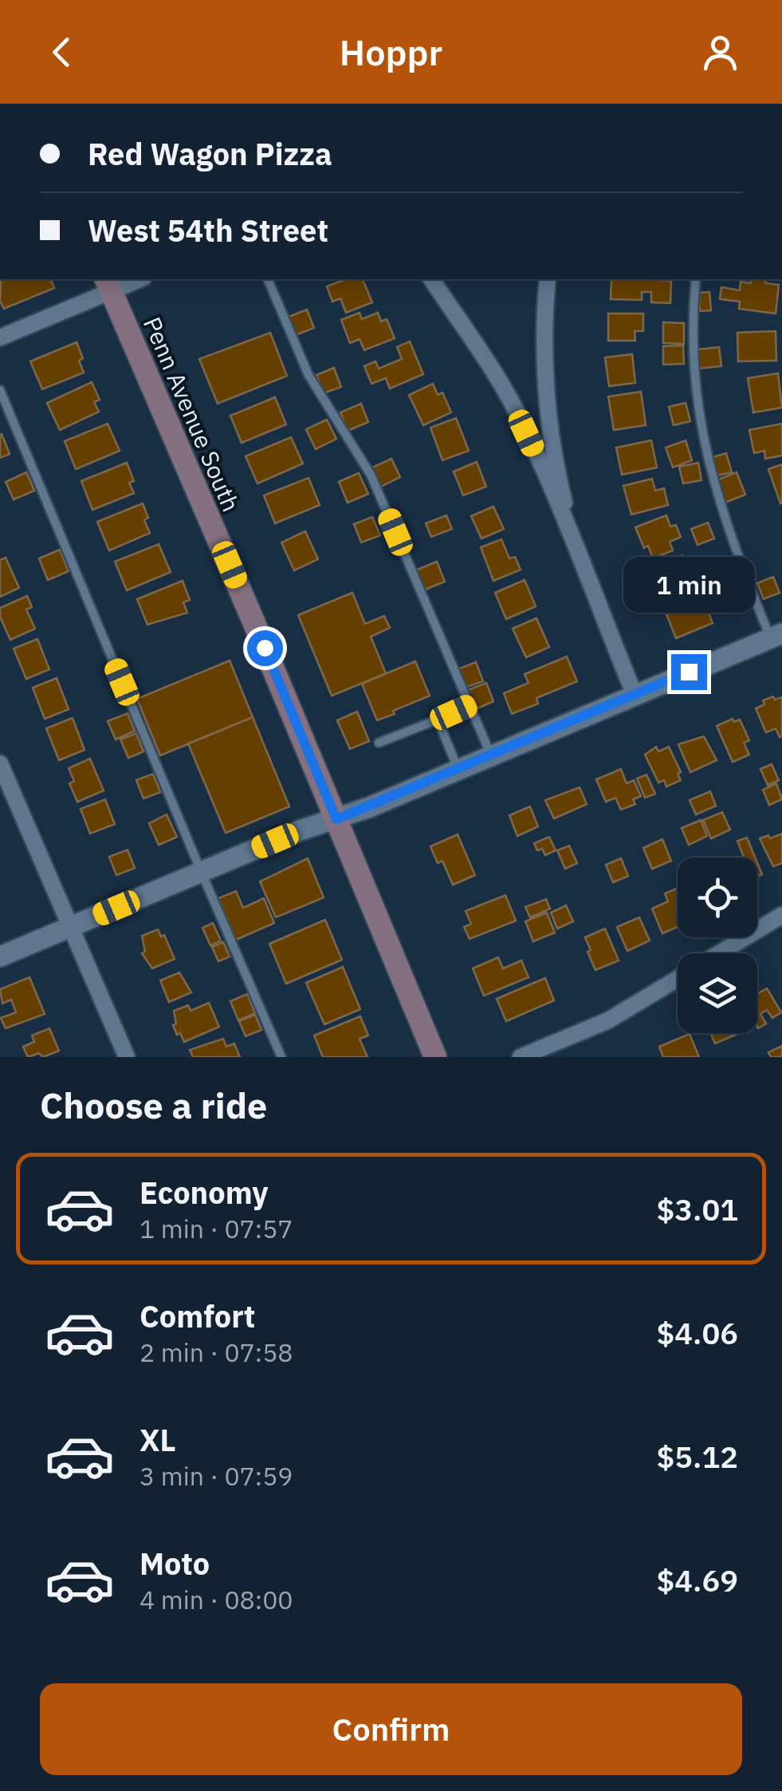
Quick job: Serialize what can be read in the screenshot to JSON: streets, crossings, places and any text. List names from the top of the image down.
{
  "streets": {
    "main road": ["Penn Avenue South"]
  },
  "page": {
    "header": "Hoppr",
    "banner": ["Red Wagon Pizza", "West 54th Street"],
    "bubble": "1 min",
    "heading": "Choose a ride",
    "list": [
      {
        "name": "Economy",
        "note": "1 min · 07:57",
        "value": "$3.01"
      },
      {
        "name": "Comfort",
        "note": "2 min · 07:58",
        "value": "$4.06"
      },
      {
        "name": "XL",
        "note": "3 min · 07:59",
        "value": "$5.12"
      },
      {
        "name": "Moto",
        "note": "4 min · 08:00",
        "value": "$4.69"
      }
    ],
    "buttons": "Confirm"
  }
}
